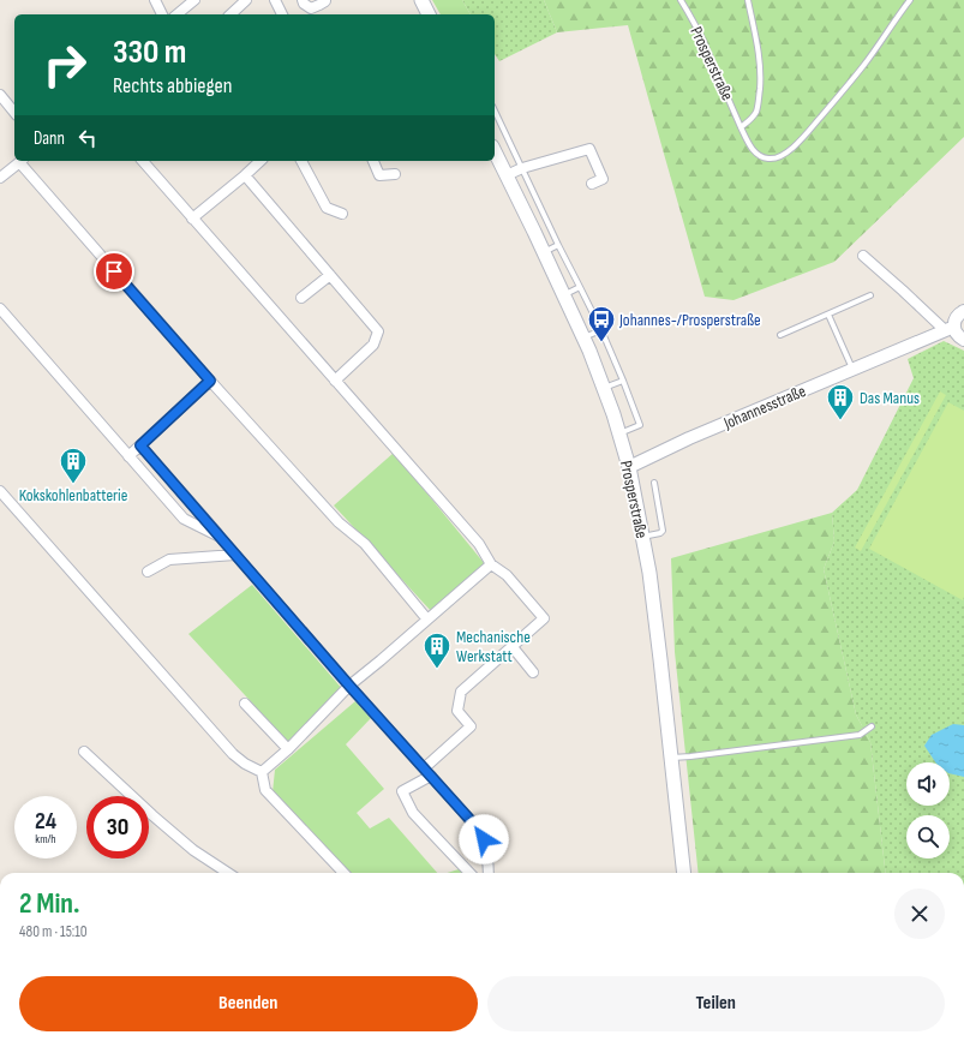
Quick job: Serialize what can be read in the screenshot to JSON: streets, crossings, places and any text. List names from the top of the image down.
{
  "streets": {
    "main road": ["Prosperstraße"],
    "street": ["Johannesstraße"]
  },
  "crossings": [
    ["Prosperstraße", "Johannesstraße"]
  ],
  "places": {
    "bus stop": ["Johannes-/Prosperstraße"],
    "building": ["Das Manus", "Kokskohlenbatterie", "Mechanische Werkstatt"]
  },
  "page": {
    "turn": ["330 m", "Rechts abbiegen"],
    "then": "Dann",
    "speed": "24 km/h",
    "limit": "30",
    "heading": ["2 Min.", "480 m · 15:10"],
    "buttons": ["Beenden", "Teilen"]
  }
}
